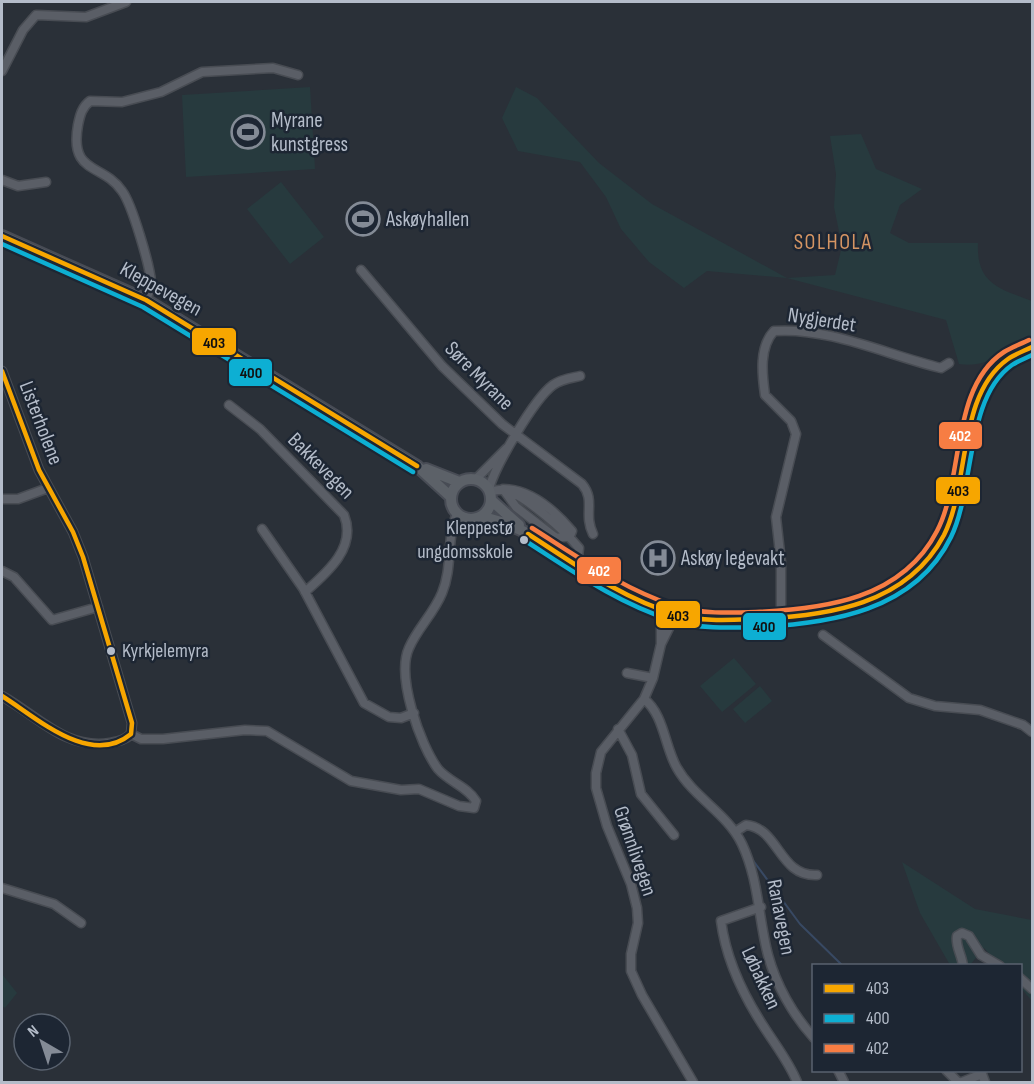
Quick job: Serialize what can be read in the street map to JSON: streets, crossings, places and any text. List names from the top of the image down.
{
  "streets": {
    "main road": ["Kleppevegen"],
    "street": [
      "Nygjerdet",
      "Søre Myrane",
      "Listerholene",
      "Bakkevegen",
      "Grønnlivegen",
      "Ranavegen",
      "Løbakken"
    ]
  },
  "crossings": [
    ["Grønnlivegen", "Ranavegen"],
    ["Ranavegen", "Løbakken"]
  ],
  "districts": ["SOLHOLA"],
  "places": {
    "sports": ["Myrane kunstgress", "Askøyhallen"],
    "other": ["Kleppestø ungdomsskole", "Kyrkjelemyra"],
    "hospital": ["Askøy legevakt"]
  },
  "lines": ["transit line 403", "transit line 400", "transit line 402"],
  "legend": ["403", "400", "402"],
  "north": "top left"
}
